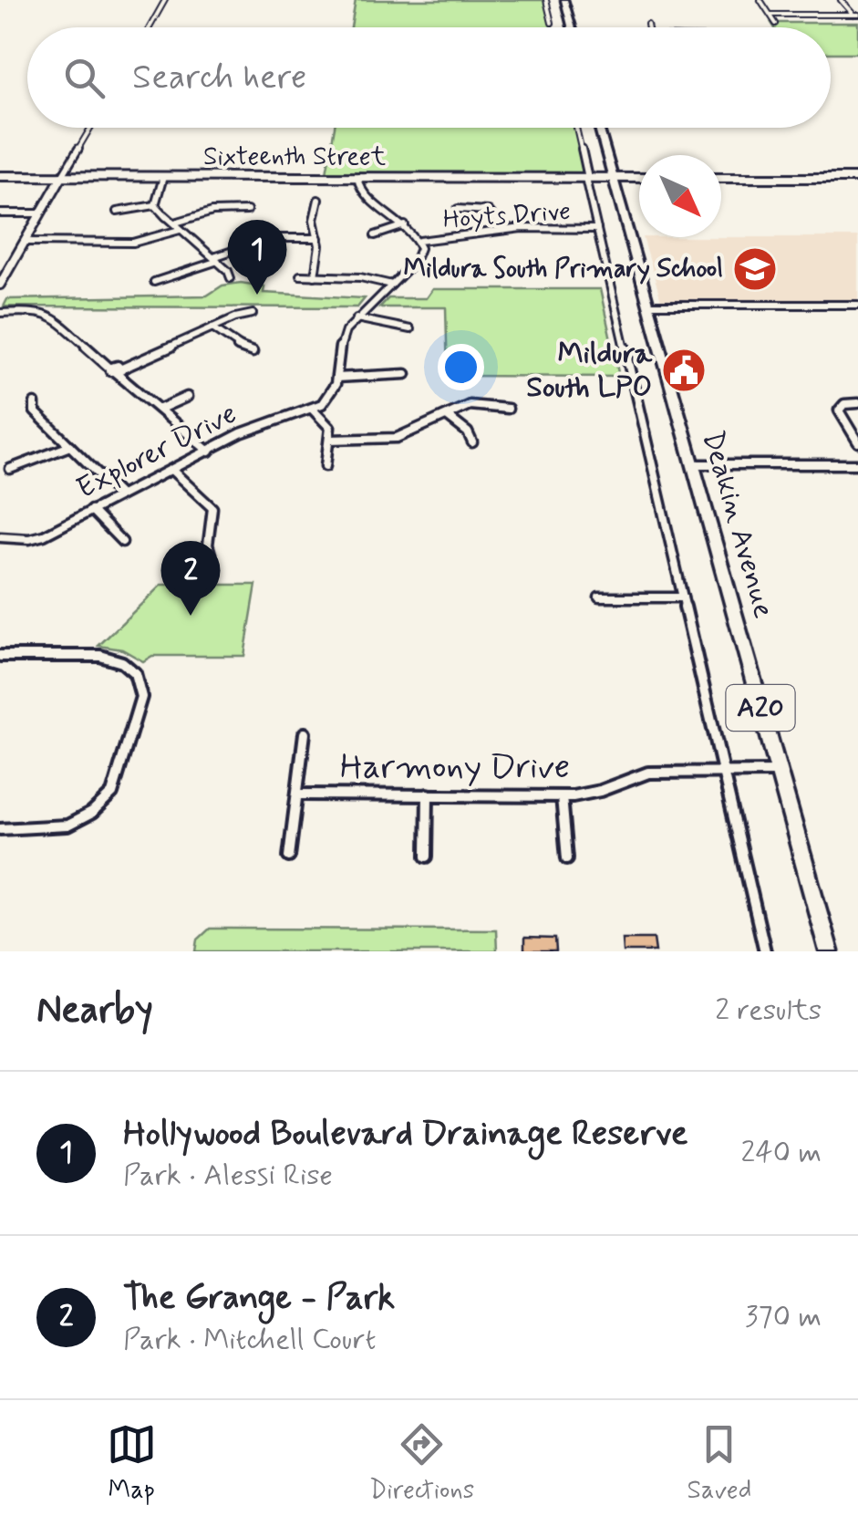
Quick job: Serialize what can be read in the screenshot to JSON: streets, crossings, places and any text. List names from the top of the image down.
{
  "streets": {
    "highway": ["Deakin Avenue", "A20"],
    "street": [
      "Sixteenth Street",
      "Hoyts Drive",
      "Explorer Drive",
      "Harmony Drive"
    ]
  },
  "crossings": [
    ["Sixteenth Street", "Deakin Avenue"],
    ["Deakin Avenue", "Harmony Drive"]
  ],
  "places": {
    "school or university": ["Mildura South Primary School"],
    "public building": ["Mildura South LPO"]
  },
  "north": "bottom right",
  "page": {
    "search": "Search here",
    "pins": ["1", "2"],
    "heading": ["Nearby", "2 results"],
    "list": [
      {
        "mark": "1",
        "name": "Hollywood Boulevard Drainage Reserve",
        "note": "Park · Alessi Rise",
        "value": "240 m"
      },
      {
        "mark": "2",
        "name": "The Grange - Park",
        "note": "Park · Mitchell Court",
        "value": "370 m"
      }
    ],
    "nav": ["Map", "Directions", "Saved"]
  }
}
